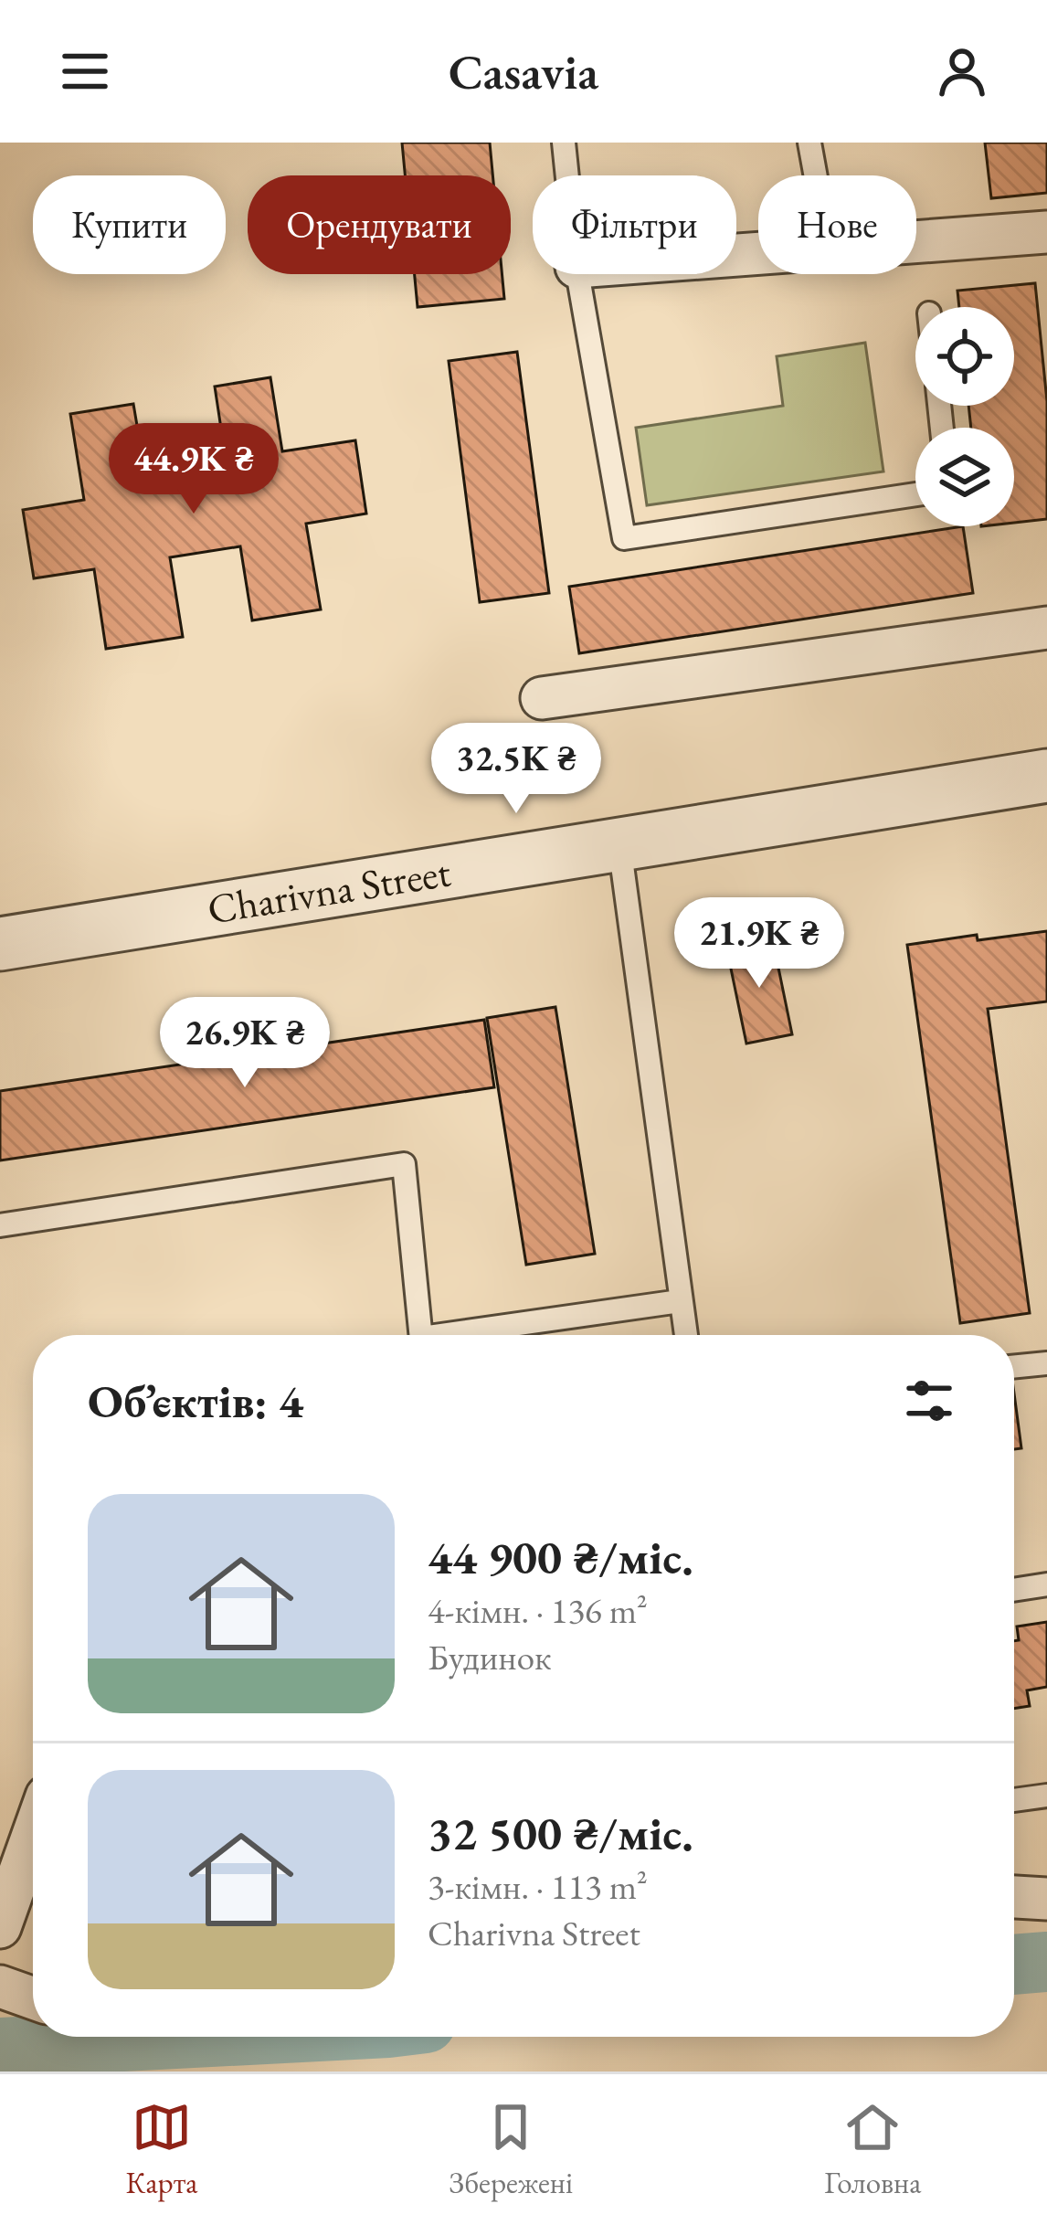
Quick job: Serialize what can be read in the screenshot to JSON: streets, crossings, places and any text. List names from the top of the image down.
{
  "streets": {
    "street": ["Charivna Street"]
  },
  "page": {
    "header": "Casavia",
    "chip": [
      "Купити",
      "Орендувати",
      "Фільтри",
      "Нове"
    ],
    "price": [
      "44.9K ₴",
      "32.5K ₴",
      "21.9K ₴",
      "26.9K ₴"
    ],
    "heading": "Об’єктів: 4",
    "list": [
      {
        "name": "44 900 ₴/міс.",
        "note": "4-кімн. · 136 m² · Будинок"
      },
      {
        "name": "32 500 ₴/міс.",
        "note": "3-кімн. · 113 m² · Charivna Street"
      }
    ],
    "tabs": ["Карта", "Збережені", "Головна"]
  }
}
